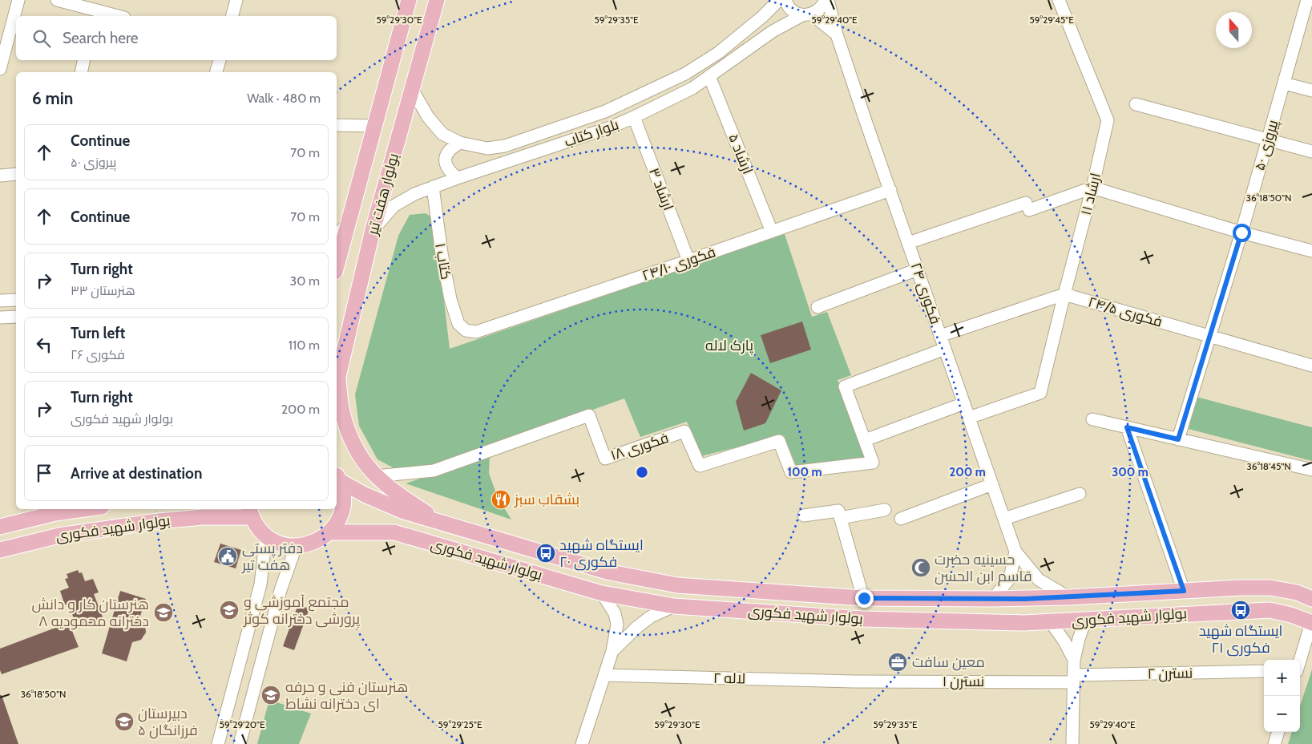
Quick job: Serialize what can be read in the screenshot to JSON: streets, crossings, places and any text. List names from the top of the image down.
{
  "streets": {
    "main road": ["بولوار هفت تیر", "بولوار شهید فکوری"],
    "street": [
      "بلوار کتاب",
      "پیروزی ۵۰",
      "ارشاد ۵",
      "ارشاد ۳",
      "ارشاد ۱۱",
      "کتاب ۱",
      "فکوری ۲۴/۱۰",
      "فکوری ۲۴",
      "فکوری ۲۴/۵",
      "فکوری ١٨",
      "نسترن ۲",
      "لاله ۲",
      "نسترن ۱"
    ]
  },
  "crossings": [
    ["بلوار کتاب", "ارشاد ۵"],
    ["بلوار کتاب", "ارشاد ۳"],
    ["بلوار کتاب", "بولوار هفت تیر"],
    ["بلوار کتاب", "کتاب ۱"],
    ["بلوار کتاب", "فکوری ۲۴"],
    ["پیروزی ۵۰", "فکوری ۲۴/۵"],
    ["ارشاد ۵", "فکوری ۲۴/۱۰"],
    ["ارشاد ۳", "فکوری ۲۴/۱۰"],
    ["ارشاد ۱۱", "فکوری ۲۴"],
    ["ارشاد ۱۱", "فکوری ۲۴/۵"],
    ["کتاب ۱", "فکوری ۲۴/۱۰"],
    ["فکوری ۲۴/۱۰", "فکوری ۲۴"],
    ["نسترن ۲", "نسترن ۱"],
    ["لاله ۲", "نسترن ۱"]
  ],
  "parks": ["پارک لاله"],
  "places": {
    "restaurant": ["بشقاب سبز"],
    "bus stop": ["ایستگاه شهید فکوری ۲۰", "ایستگاه شهید فکوری ۲۱"],
    "public building": ["دفتر پستی هفت تیر"],
    "mosque": ["حسینیه حضرت قاسم ابن الحسن"],
    "school or university": [
      "مجتمع آموزشی و پرورشی دخترانه کوثر",
      "هنرستان کار و دانش دخترانه محمودیه ۸",
      "هنرستان فنی و حرفه ای دخترانه نشاط",
      "دبیرستان فرزانگان ۵"
    ],
    "office": ["معین سافت"]
  },
  "north": "top",
  "page": {
    "search": "Search here",
    "heading": ["6 min", "Walk · 480 m"],
    "list": [
      ["Continue", "پیروزی ۵۰", "70 m"],
      ["Continue", "70 m"],
      ["Turn right", "هنرستان ۳۳", "30 m"],
      ["Turn left", "فکوری ۲۶", "110 m"],
      ["Turn right", "بولوار شهید فکوری", "200 m"],
      "Arrive at destination"
    ],
    "map_buttons": ["+", "−"]
  },
  "coordinates": [
    "59°29'30\"E",
    "59°29'35\"E",
    "59°29'40\"E",
    "59°29'45\"E",
    "36°18'50\"N",
    "36°18'45\"N",
    "59°29'20\"E",
    "59°29'25\"E"
  ],
  "rings": ["100 m", "200 m", "300 m"]
}
